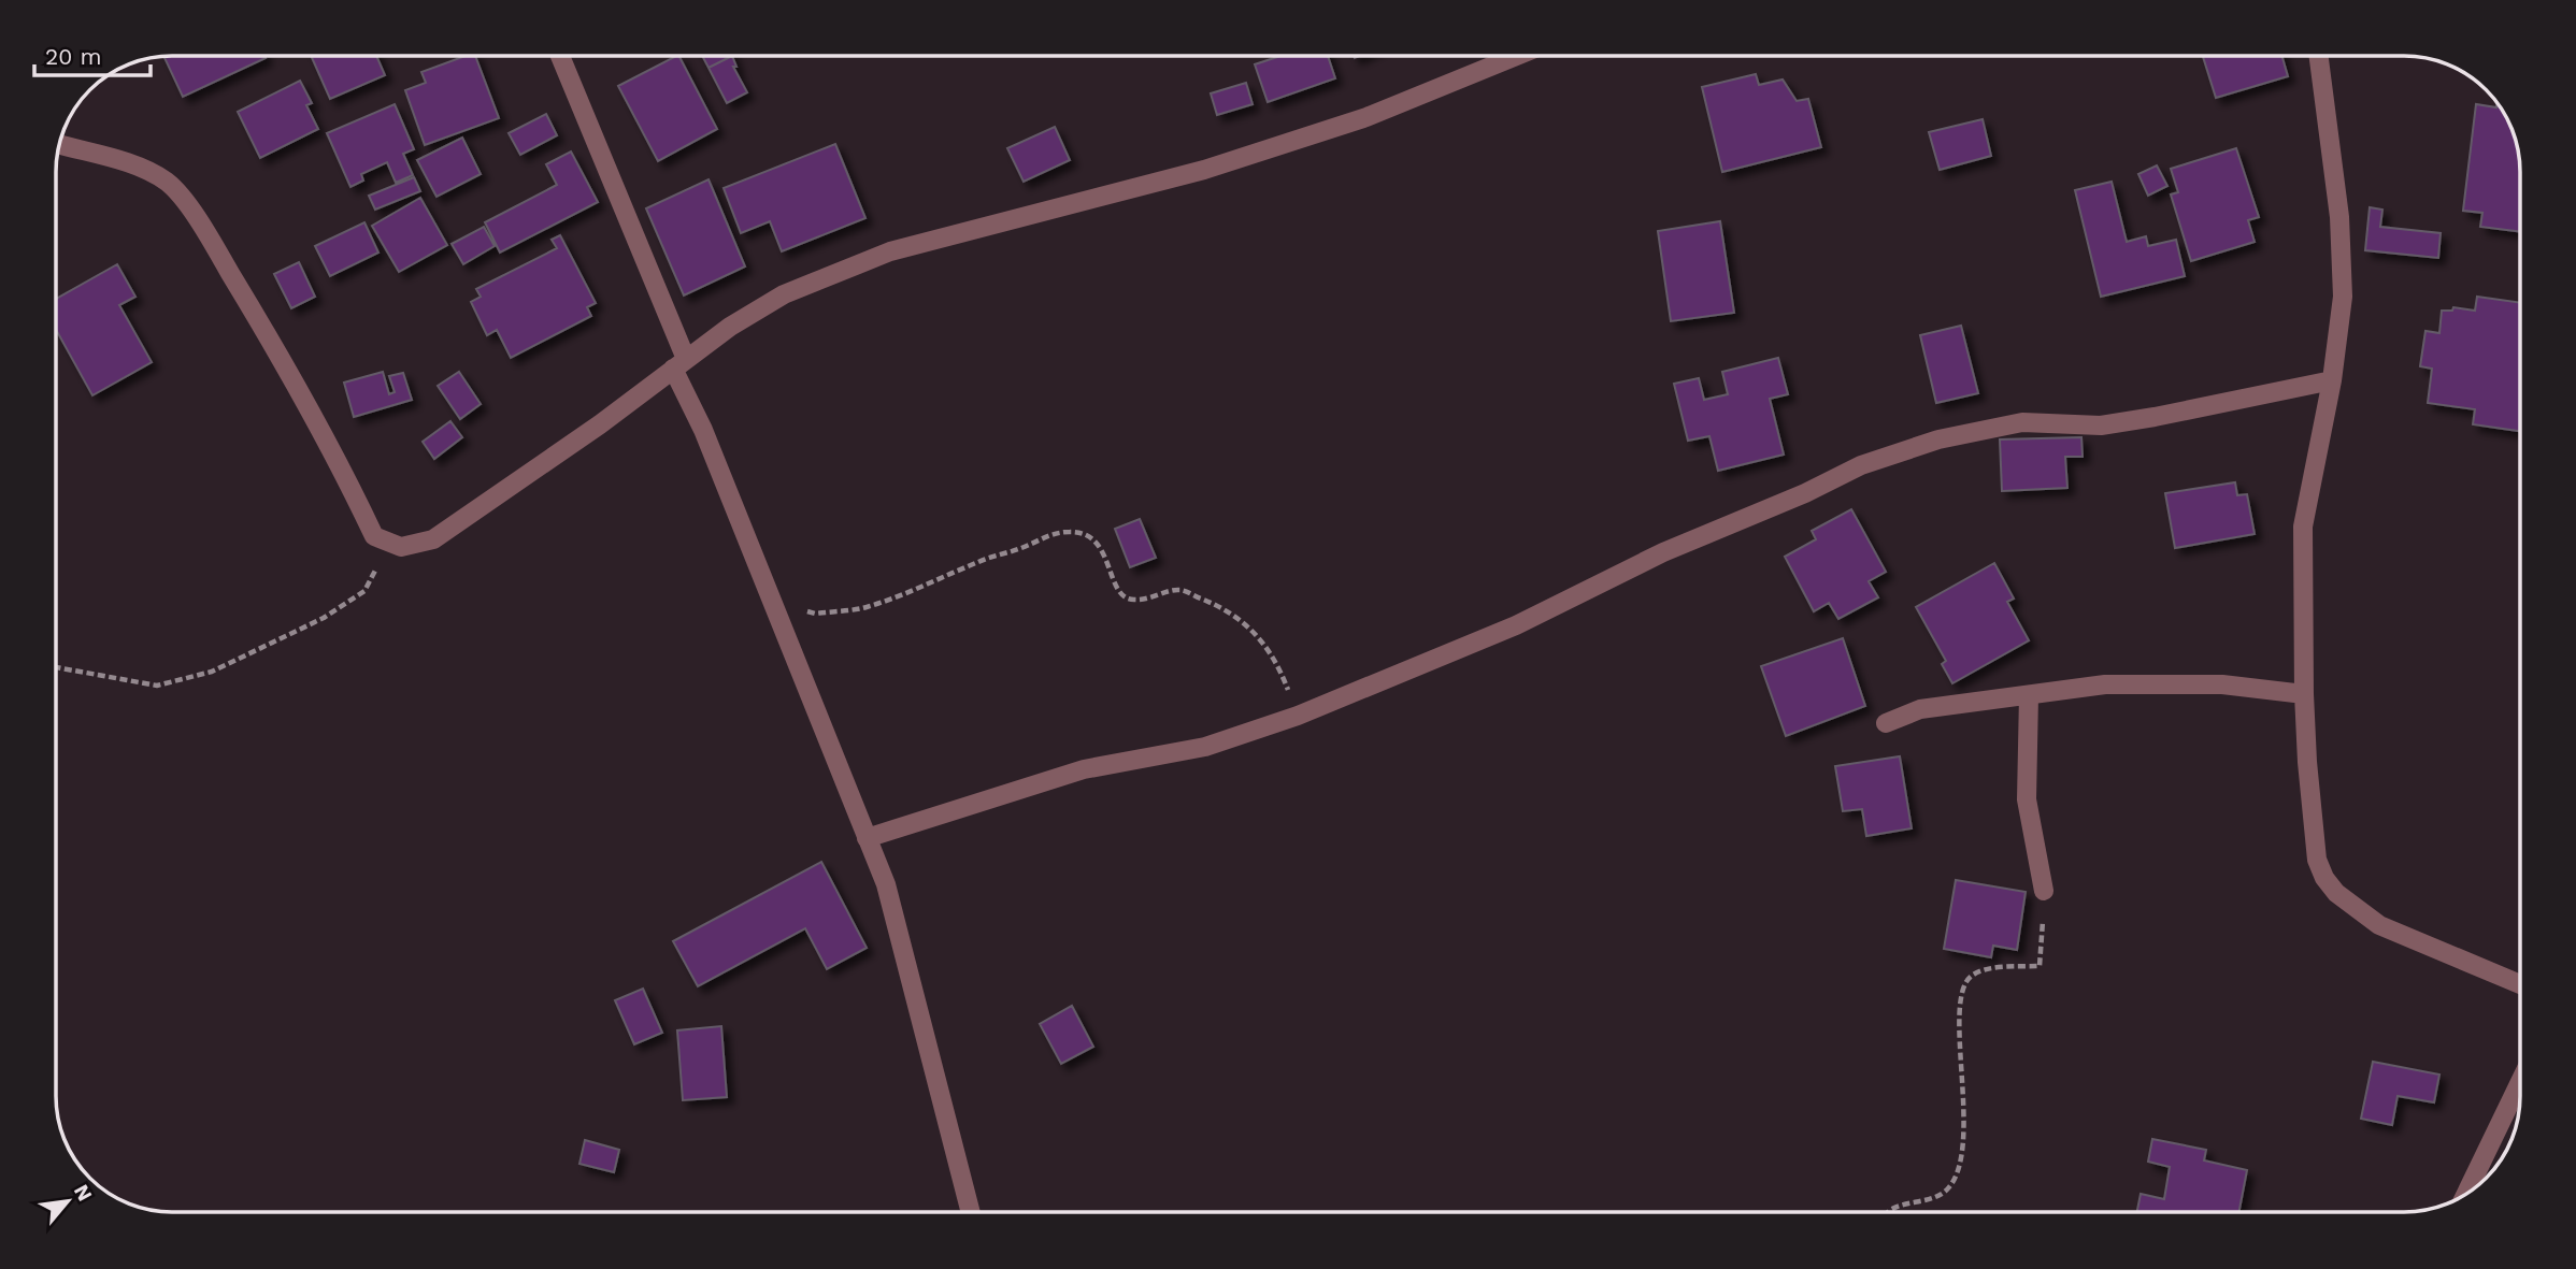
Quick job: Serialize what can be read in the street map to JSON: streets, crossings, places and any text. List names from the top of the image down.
{
  "scale_bar": "20 m",
  "north": "top right"
}
